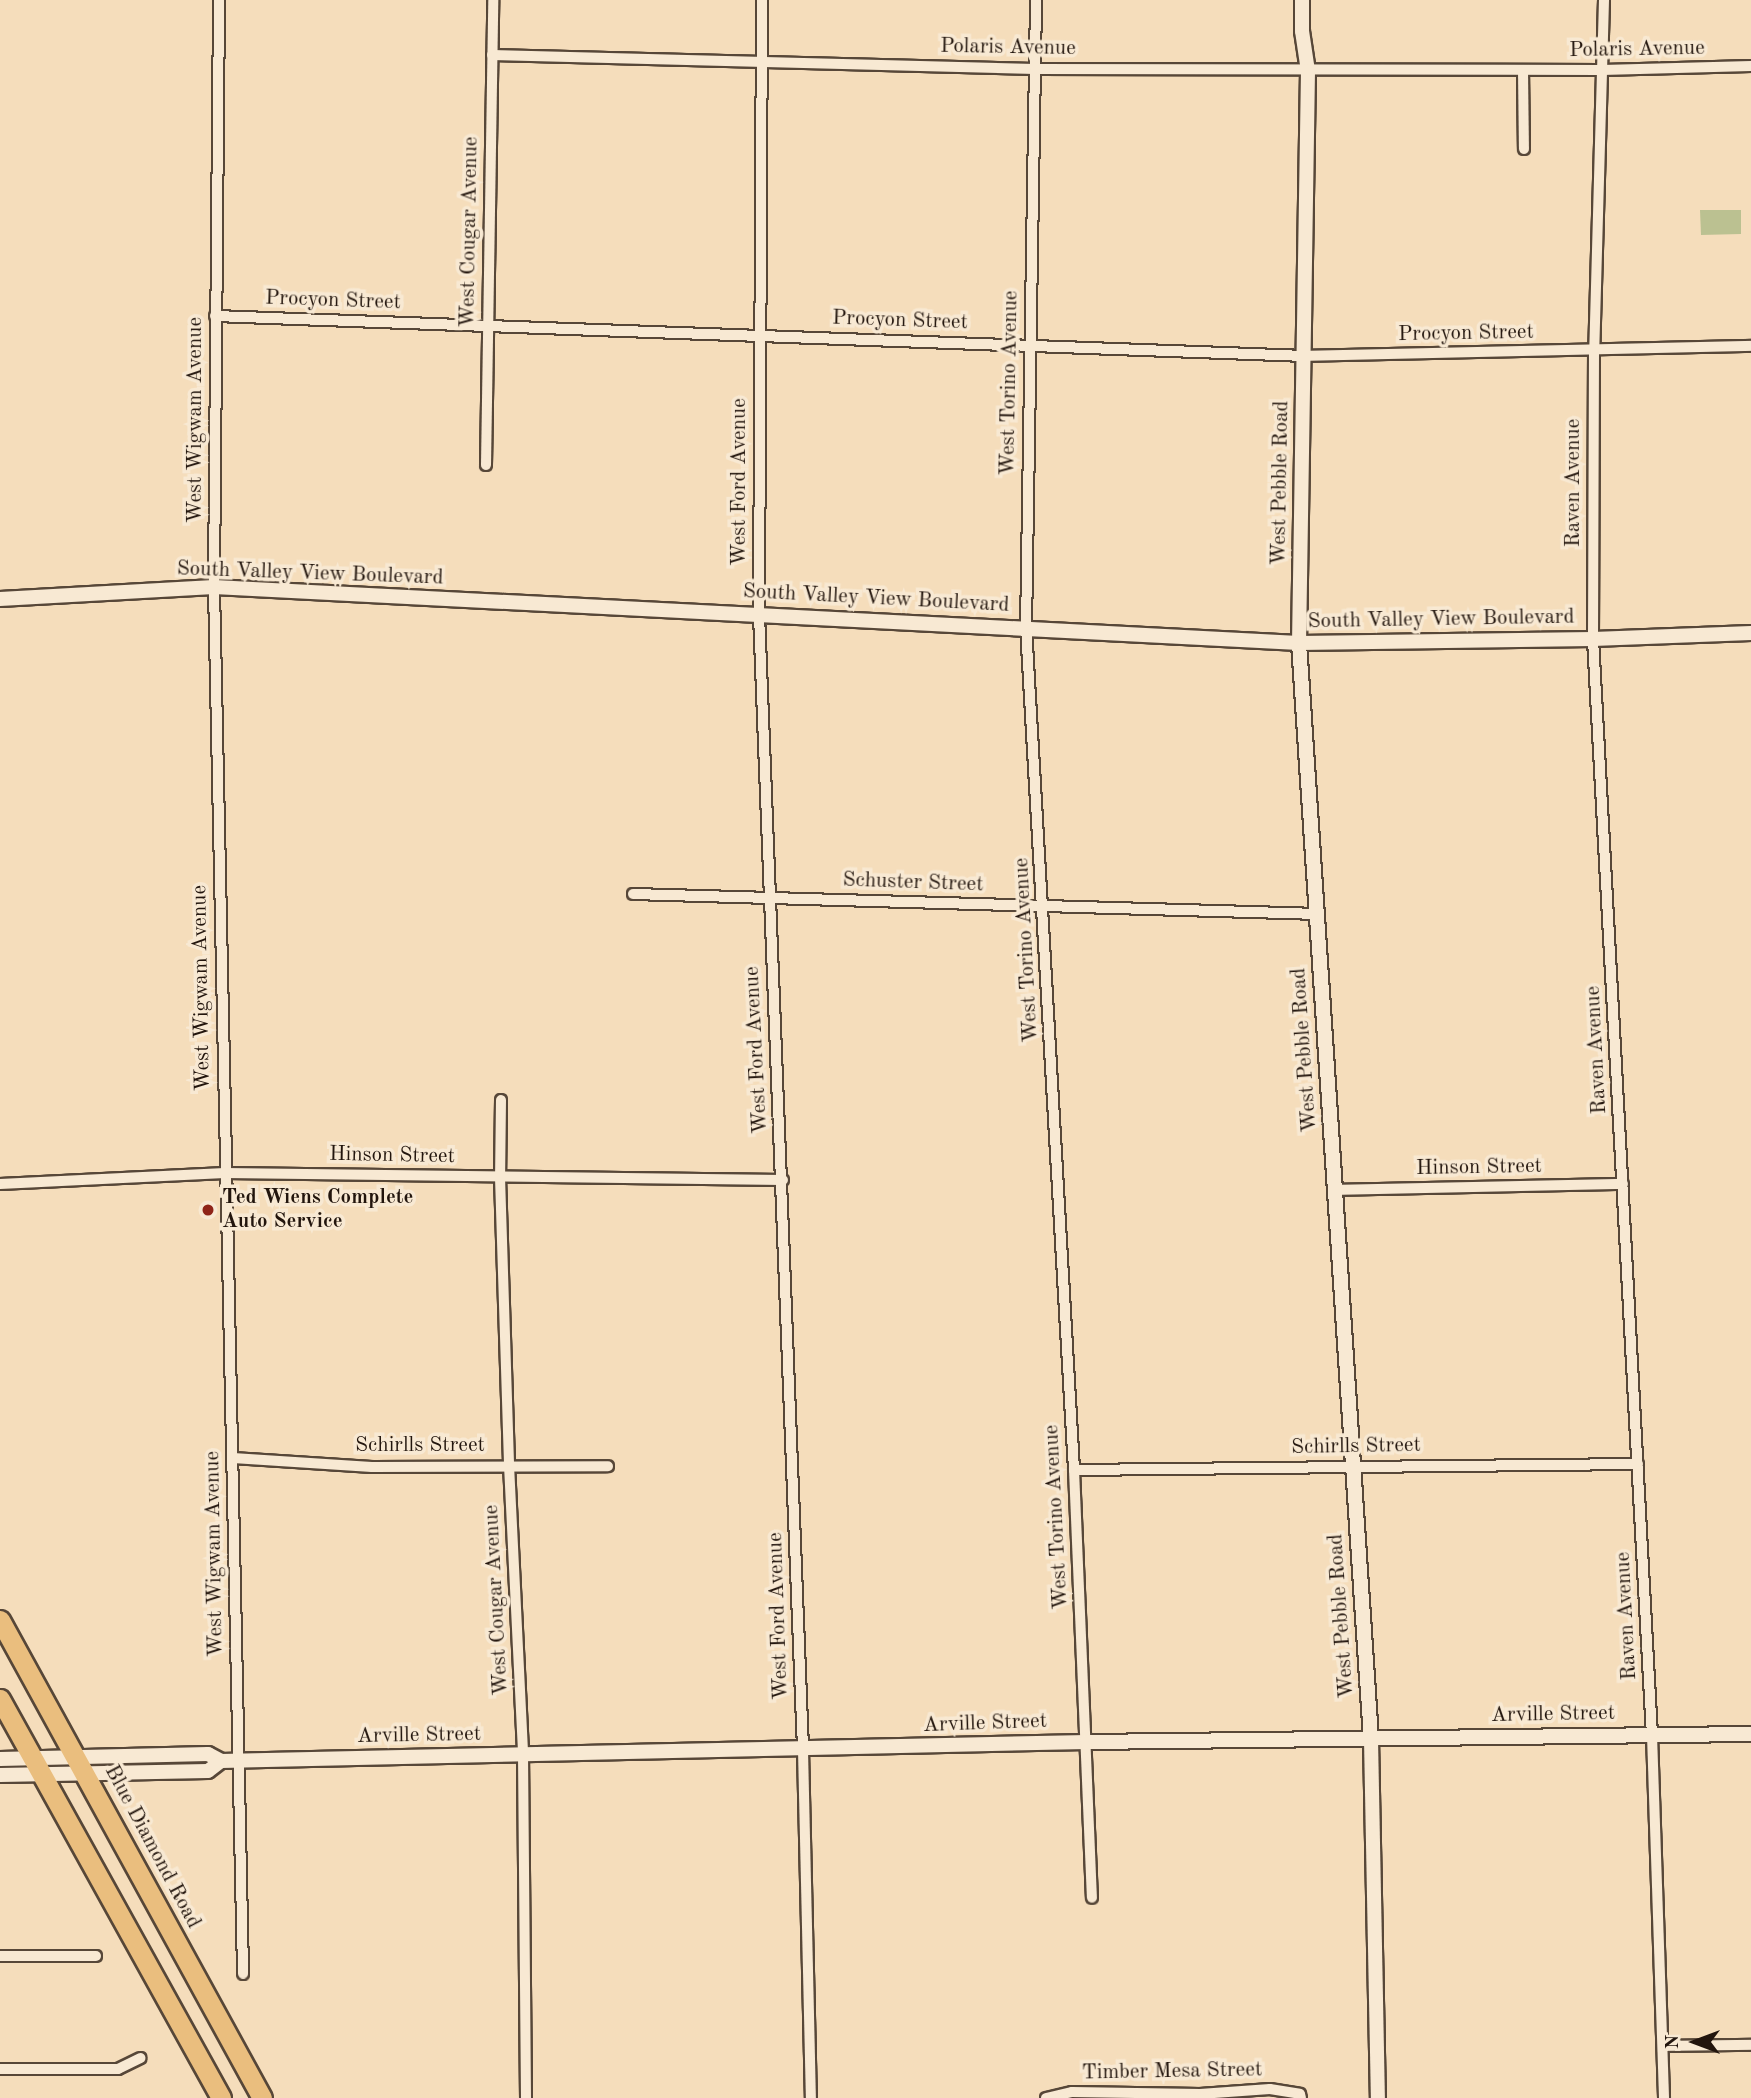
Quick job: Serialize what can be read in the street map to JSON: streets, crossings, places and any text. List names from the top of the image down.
{
  "streets": {
    "highway": ["Blue Diamond Road"],
    "street": [
      "Polaris Avenue",
      "West Cougar Avenue",
      "Procyon Street",
      "West Torino Avenue",
      "West Wigwam Avenue",
      "West Ford Avenue",
      "West Pebble Road",
      "Raven Avenue",
      "South Valley View Boulevard",
      "Schuster Street",
      "Hinson Street",
      "Schirlls Street",
      "Arville Street",
      "Timber Mesa Street"
    ]
  },
  "crossings": [
    ["Polaris Avenue", "West Cougar Avenue"],
    ["Polaris Avenue", "West Torino Avenue"],
    ["Polaris Avenue", "West Ford Avenue"],
    ["Polaris Avenue", "West Pebble Road"],
    ["Polaris Avenue", "Raven Avenue"],
    ["West Cougar Avenue", "Procyon Street"],
    ["West Cougar Avenue", "Hinson Street"],
    ["West Cougar Avenue", "Schirlls Street"],
    ["West Cougar Avenue", "Arville Street"],
    ["Procyon Street", "West Torino Avenue"],
    ["Procyon Street", "West Wigwam Avenue"],
    ["Procyon Street", "West Ford Avenue"],
    ["Procyon Street", "West Pebble Road"],
    ["Procyon Street", "Raven Avenue"],
    ["West Torino Avenue", "South Valley View Boulevard"],
    ["West Torino Avenue", "Schuster Street"],
    ["West Torino Avenue", "Schirlls Street"],
    ["West Torino Avenue", "Arville Street"],
    ["West Wigwam Avenue", "South Valley View Boulevard"],
    ["West Wigwam Avenue", "Hinson Street"],
    ["West Wigwam Avenue", "Schirlls Street"],
    ["West Wigwam Avenue", "Arville Street"],
    ["West Ford Avenue", "South Valley View Boulevard"],
    ["West Ford Avenue", "Schuster Street"],
    ["West Ford Avenue", "Hinson Street"],
    ["West Ford Avenue", "Arville Street"],
    ["West Pebble Road", "South Valley View Boulevard"],
    ["West Pebble Road", "Schuster Street"],
    ["West Pebble Road", "Hinson Street"],
    ["West Pebble Road", "Schirlls Street"],
    ["West Pebble Road", "Arville Street"],
    ["Raven Avenue", "South Valley View Boulevard"],
    ["Raven Avenue", "Hinson Street"],
    ["Raven Avenue", "Schirlls Street"],
    ["Raven Avenue", "Arville Street"],
    ["Arville Street", "Blue Diamond Road"]
  ],
  "places": ["Ted Wiens Complete Auto Service"],
  "north": "left"
}
